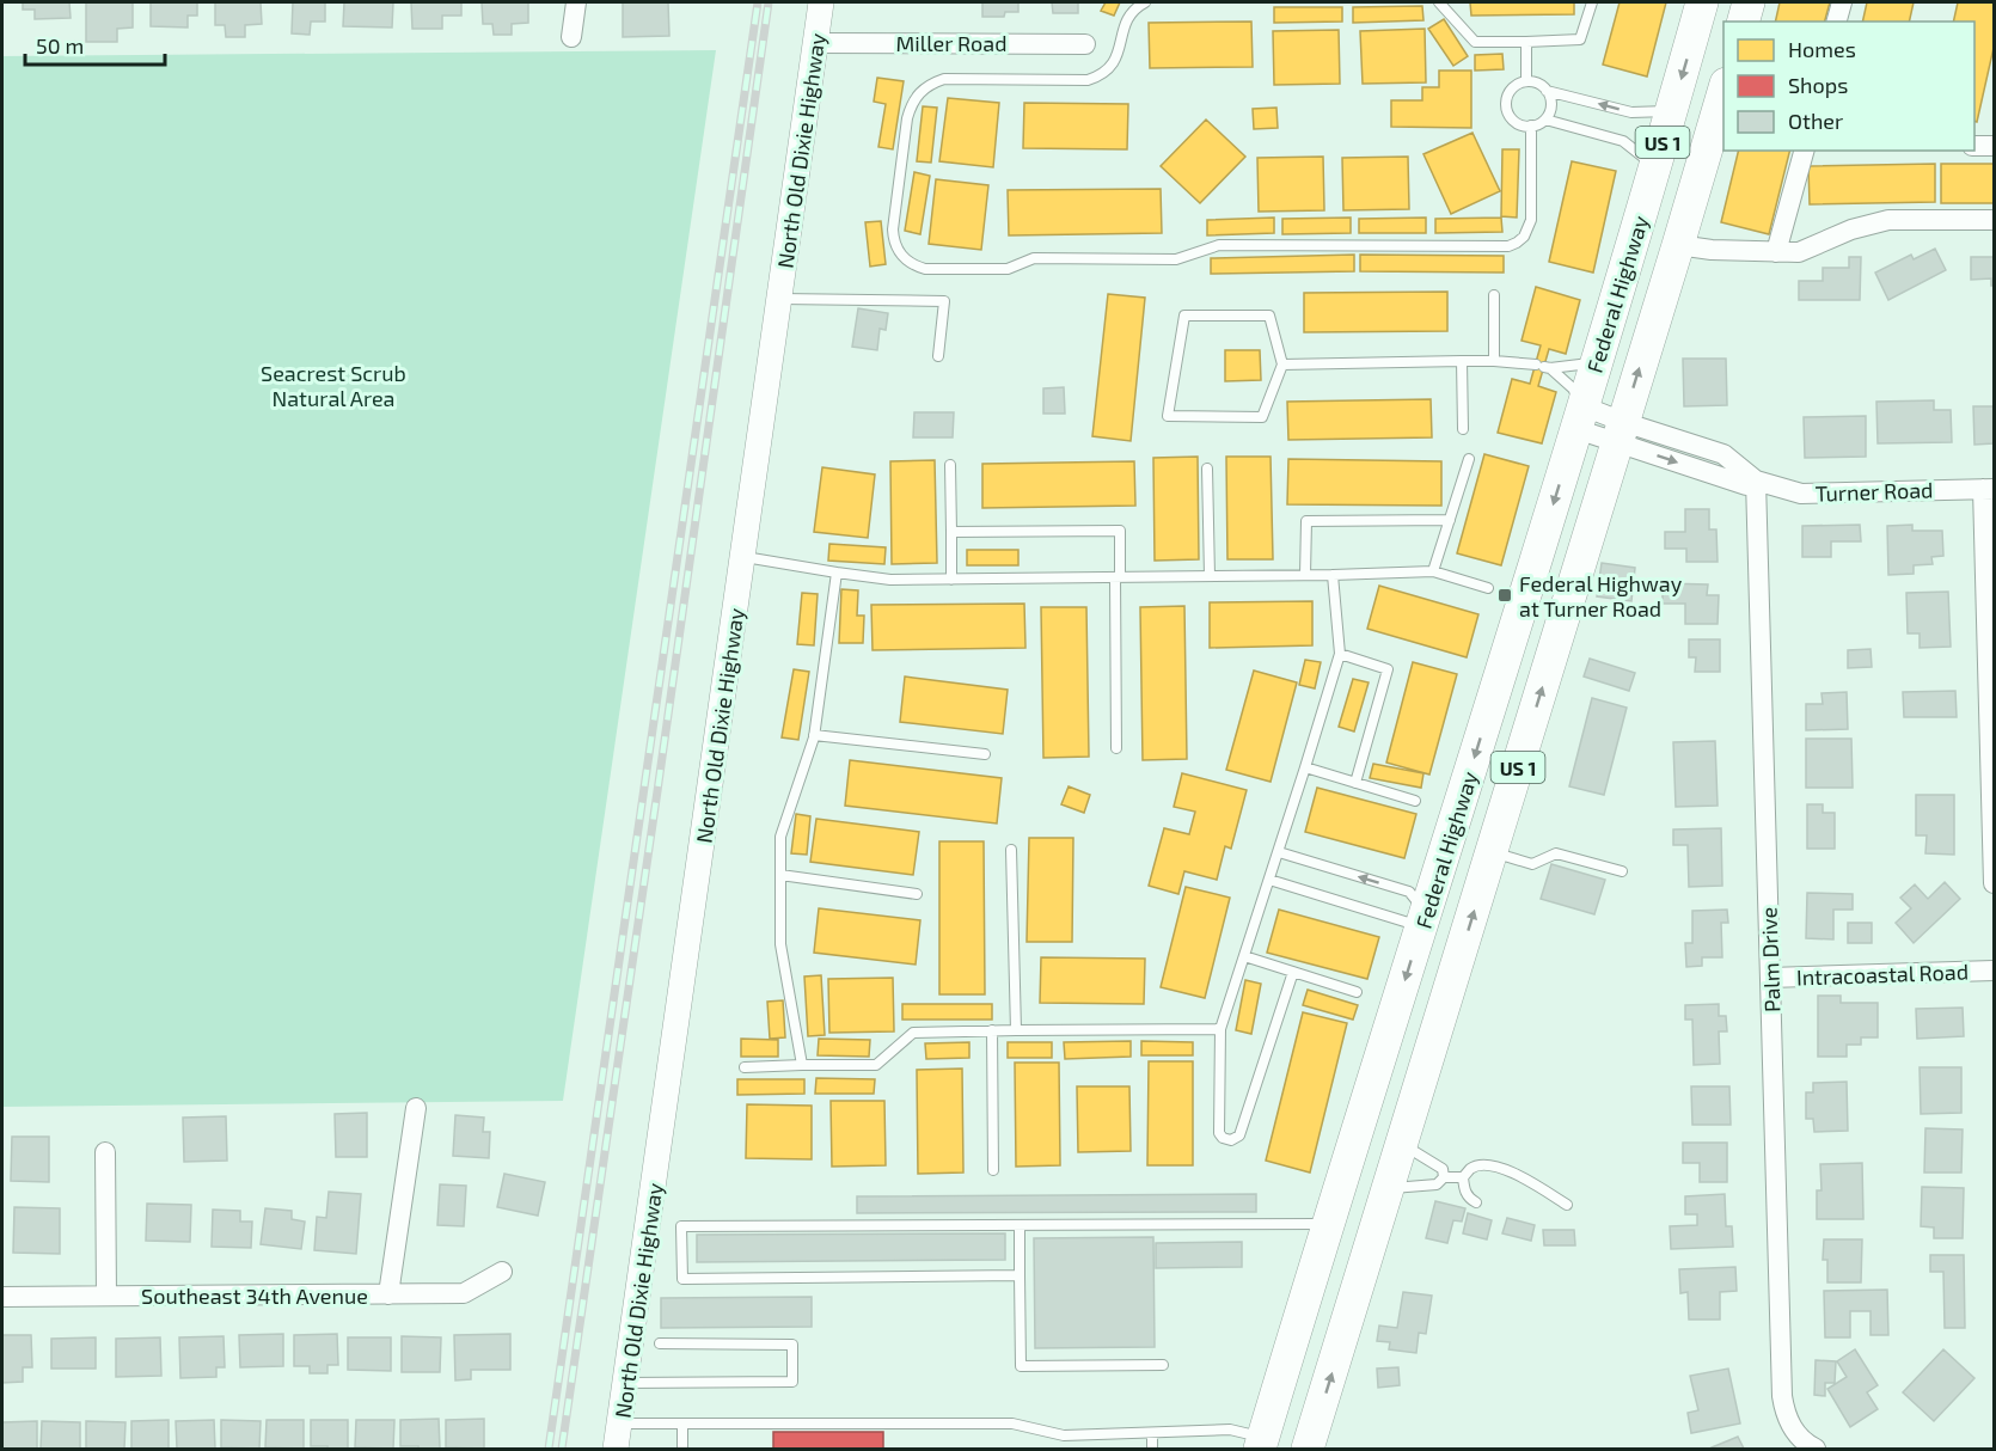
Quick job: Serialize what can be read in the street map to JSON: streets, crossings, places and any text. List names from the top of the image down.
{
  "streets": {
    "main road": ["US 1", "Federal Highway"],
    "street": [
      "Miller Road",
      "North Old Dixie Highway",
      "Turner Road",
      "Palm Drive",
      "Intracoastal Road",
      "Southeast 34th Avenue"
    ]
  },
  "crossings": [
    ["Miller Road", "North Old Dixie Highway"],
    ["Federal Highway", "Turner Road"],
    ["Turner Road", "Palm Drive"],
    ["Palm Drive", "Intracoastal Road"]
  ],
  "parks": ["Seacrest Scrub Natural Area"],
  "places": {
    "transit": ["Federal Highway at Turner Road"]
  },
  "legend": ["Homes", "Shops", "Other"],
  "scale_bar": "50 m"
}
